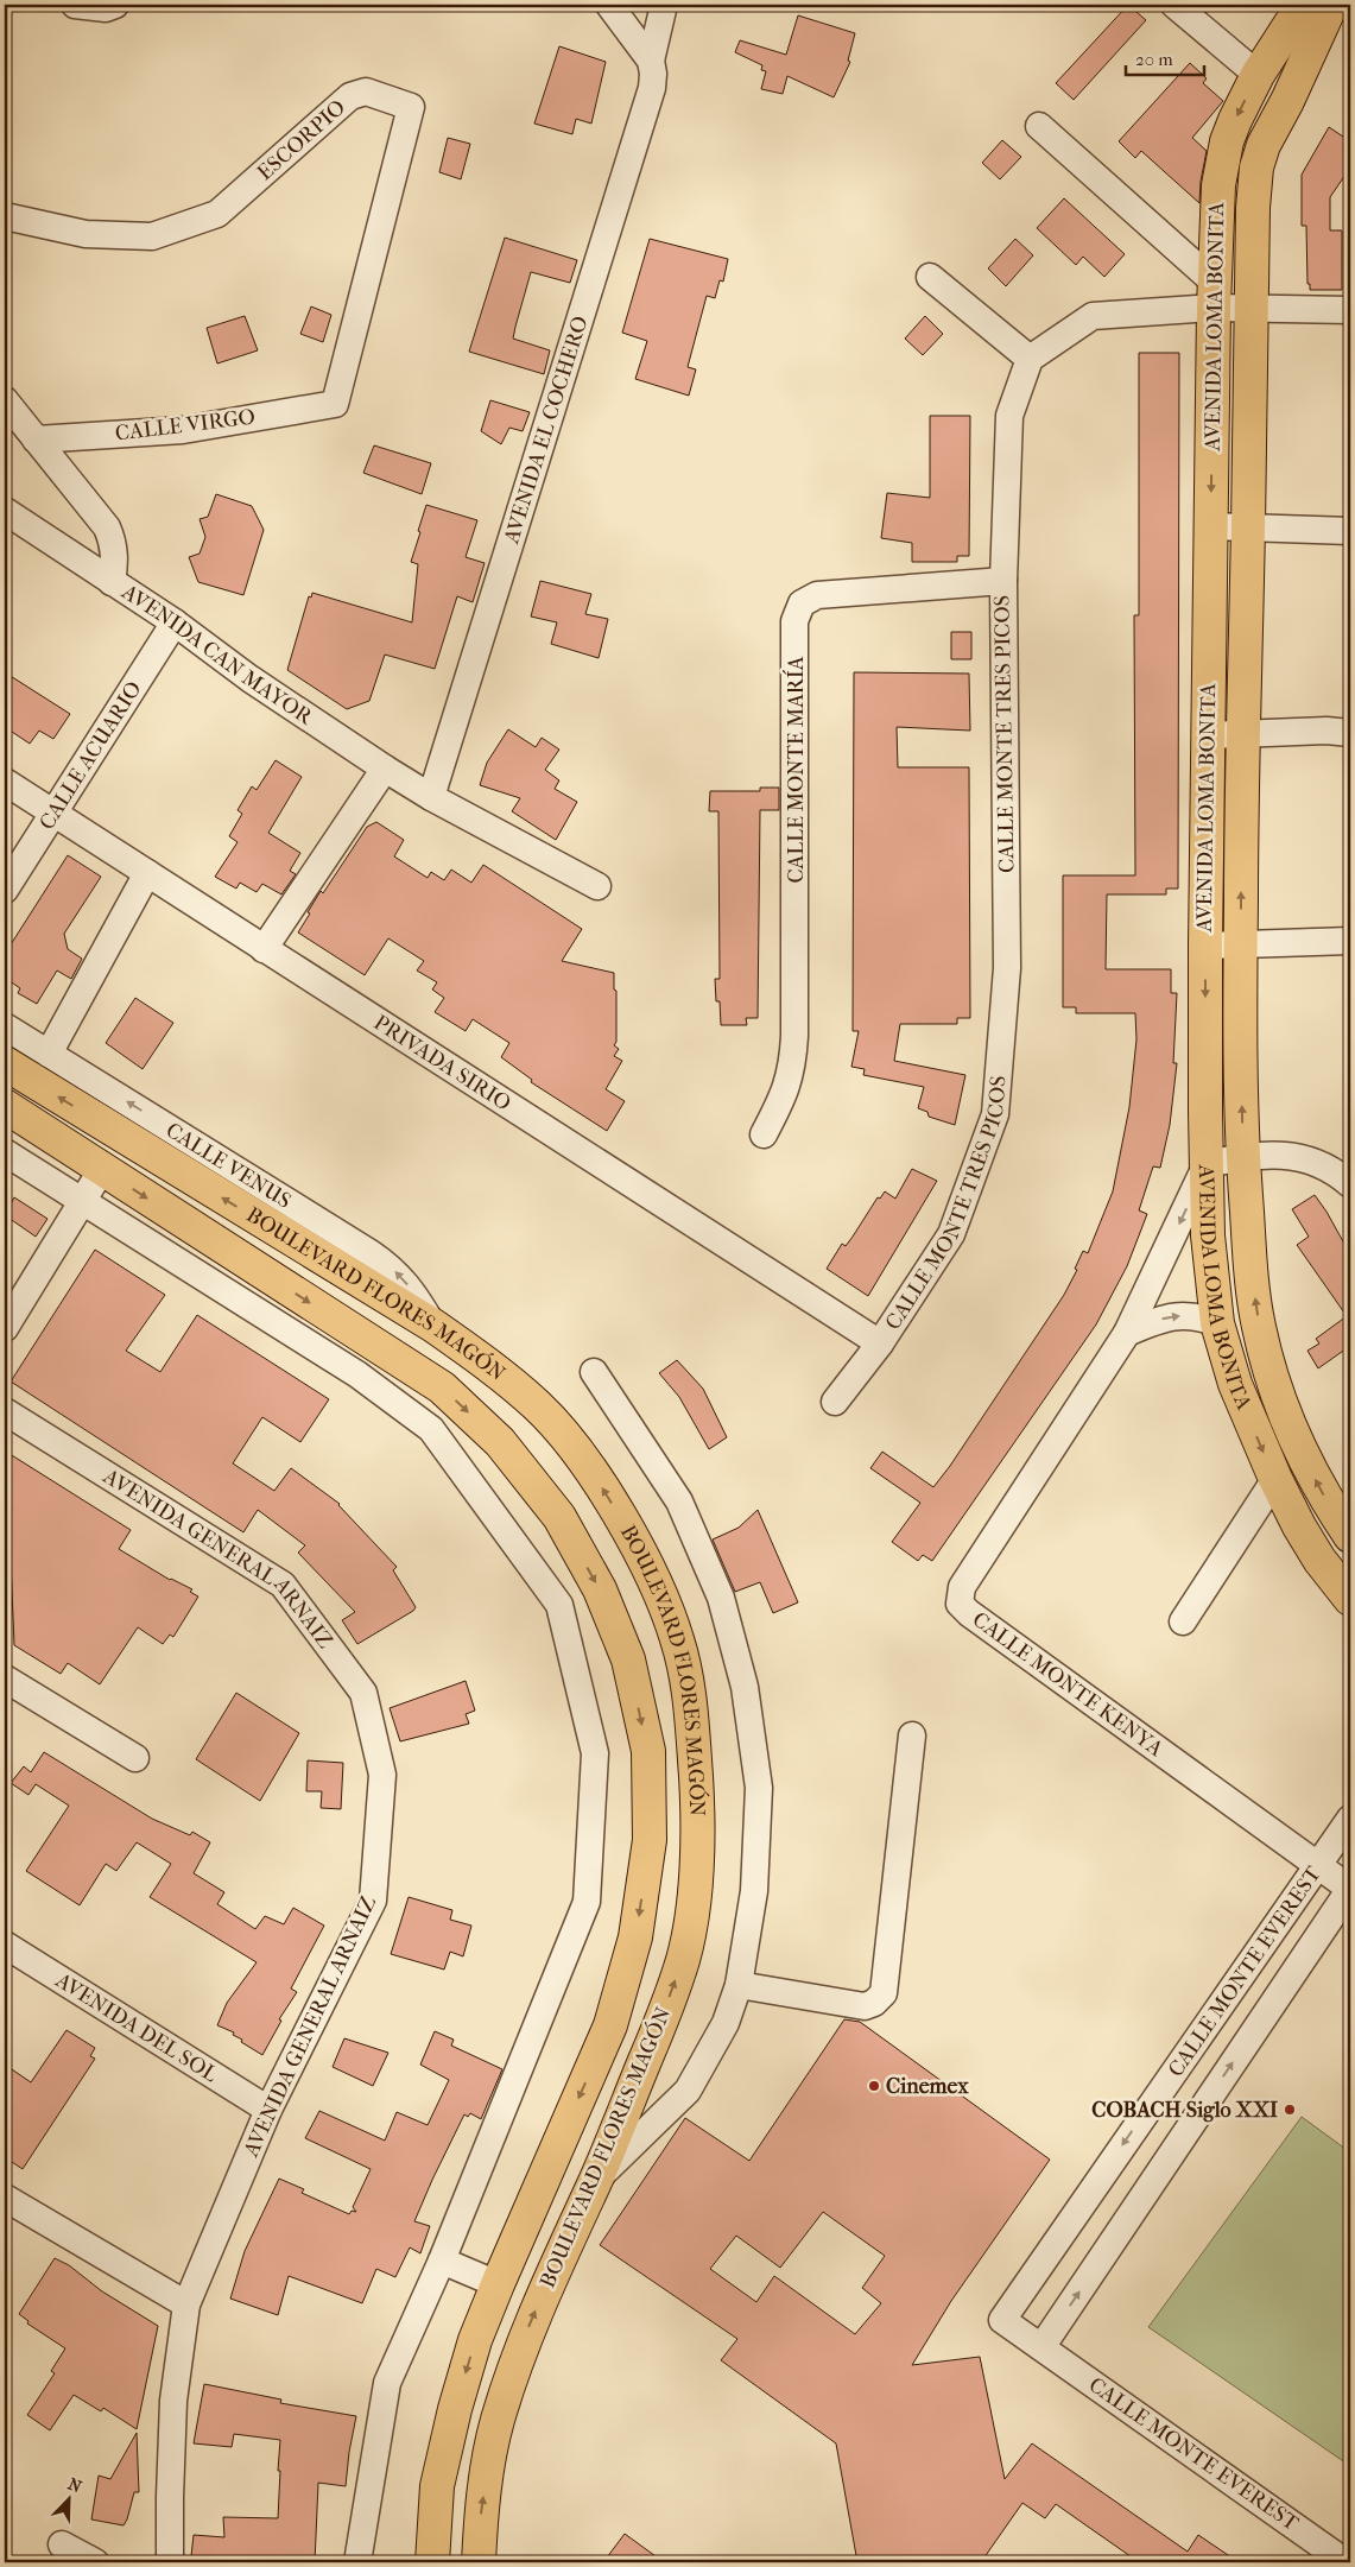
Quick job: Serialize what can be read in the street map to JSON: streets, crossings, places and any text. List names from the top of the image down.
{
  "streets": {
    "main road": ["AVENIDA LOMA BONITA", "BOULEVARD FLORES MAGÓN"],
    "street": [
      "ESCORPIO",
      "CALLE VIRGO",
      "AVENIDA EL COCHERO",
      "AVENIDA CAN MAYOR",
      "CALLE MONTE TRES PICOS",
      "CALLE ACUARIO",
      "CALLE MONTE MARÍA",
      "PRIVADA SIRIO",
      "CALLE VENUS",
      "AVENIDA GENERAL ARNAIZ",
      "CALLE MONTE KENYA",
      "CALLE MONTE EVEREST",
      "AVENIDA DEL SOL"
    ]
  },
  "crossings": [
    ["ESCORPIO", "CALLE VIRGO"],
    ["AVENIDA LOMA BONITA", "CALLE MONTE KENYA"],
    ["AVENIDA EL COCHERO", "AVENIDA CAN MAYOR"],
    ["AVENIDA CAN MAYOR", "CALLE ACUARIO"],
    ["CALLE MONTE TRES PICOS", "CALLE MONTE MARÍA"],
    ["CALLE MONTE TRES PICOS", "PRIVADA SIRIO"],
    ["CALLE ACUARIO", "PRIVADA SIRIO"],
    ["CALLE VENUS", "BOULEVARD FLORES MAGÓN"],
    ["AVENIDA GENERAL ARNAIZ", "AVENIDA DEL SOL"],
    ["CALLE MONTE KENYA", "CALLE MONTE EVEREST"]
  ],
  "one_way": ["CALLE VENUS"],
  "places": ["Cinemex", "COBACH Siglo XXI"],
  "scale_bar": "20 m",
  "north": "top right"
}
